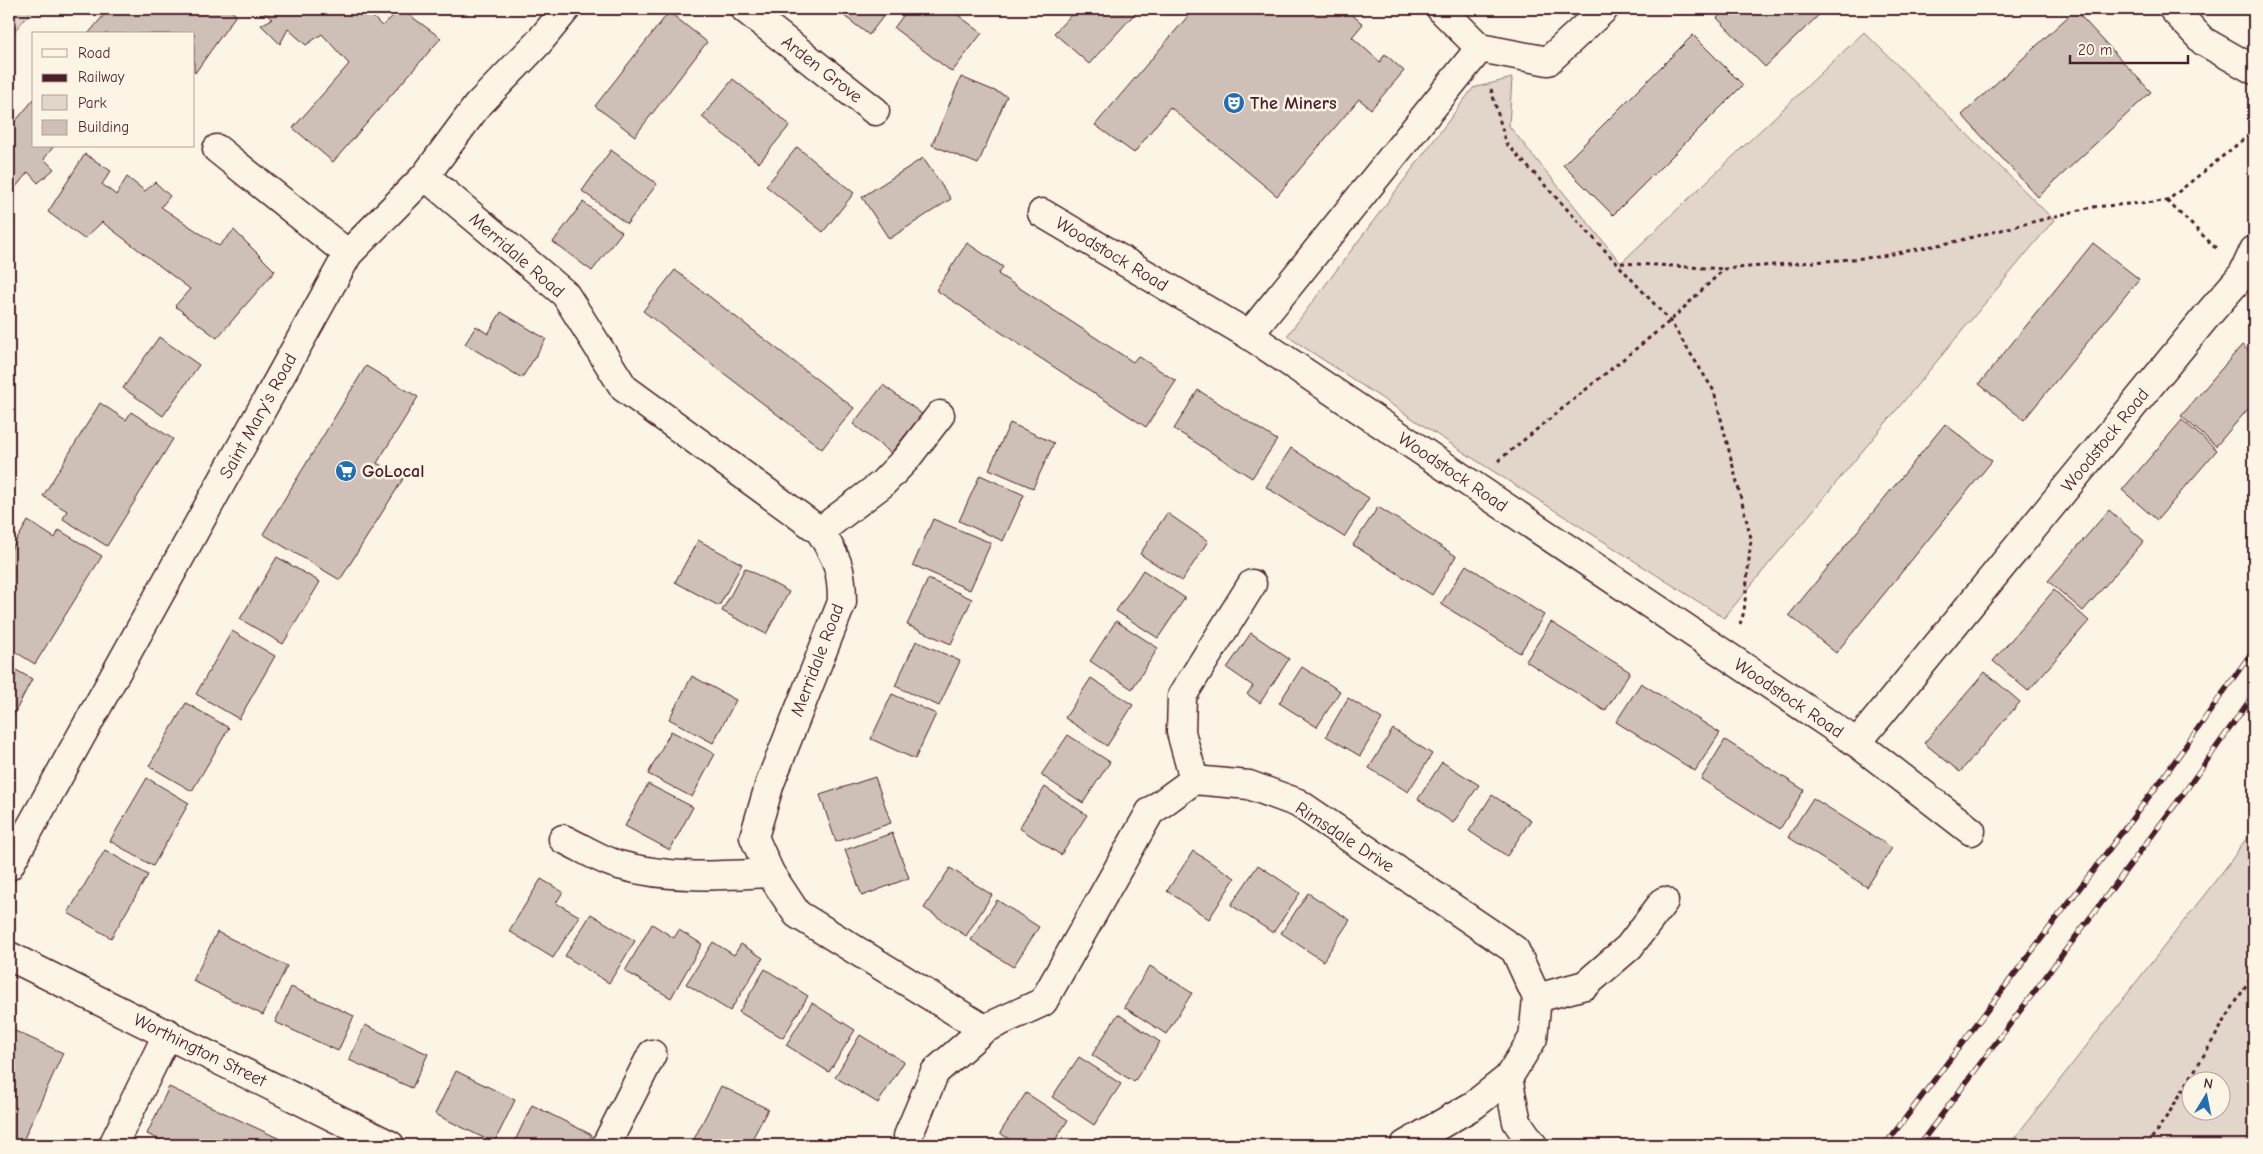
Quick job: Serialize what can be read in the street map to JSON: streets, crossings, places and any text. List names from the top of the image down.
{
  "streets": {
    "street": [
      "Arden Grove",
      "Woodstock Road",
      "Merridale Road",
      "Saint Mary's Road",
      "Rimsdale Drive",
      "Worthington Street"
    ]
  },
  "crossings": [
    ["Merridale Road", "Saint Mary's Road"]
  ],
  "places": {
    "theatre": ["The Miners"],
    "supermarket": ["GoLocal"]
  },
  "legend": [
    "Road",
    "Railway",
    "Park",
    "Building"
  ],
  "scale_bar": "20 m",
  "north": "top"
}
